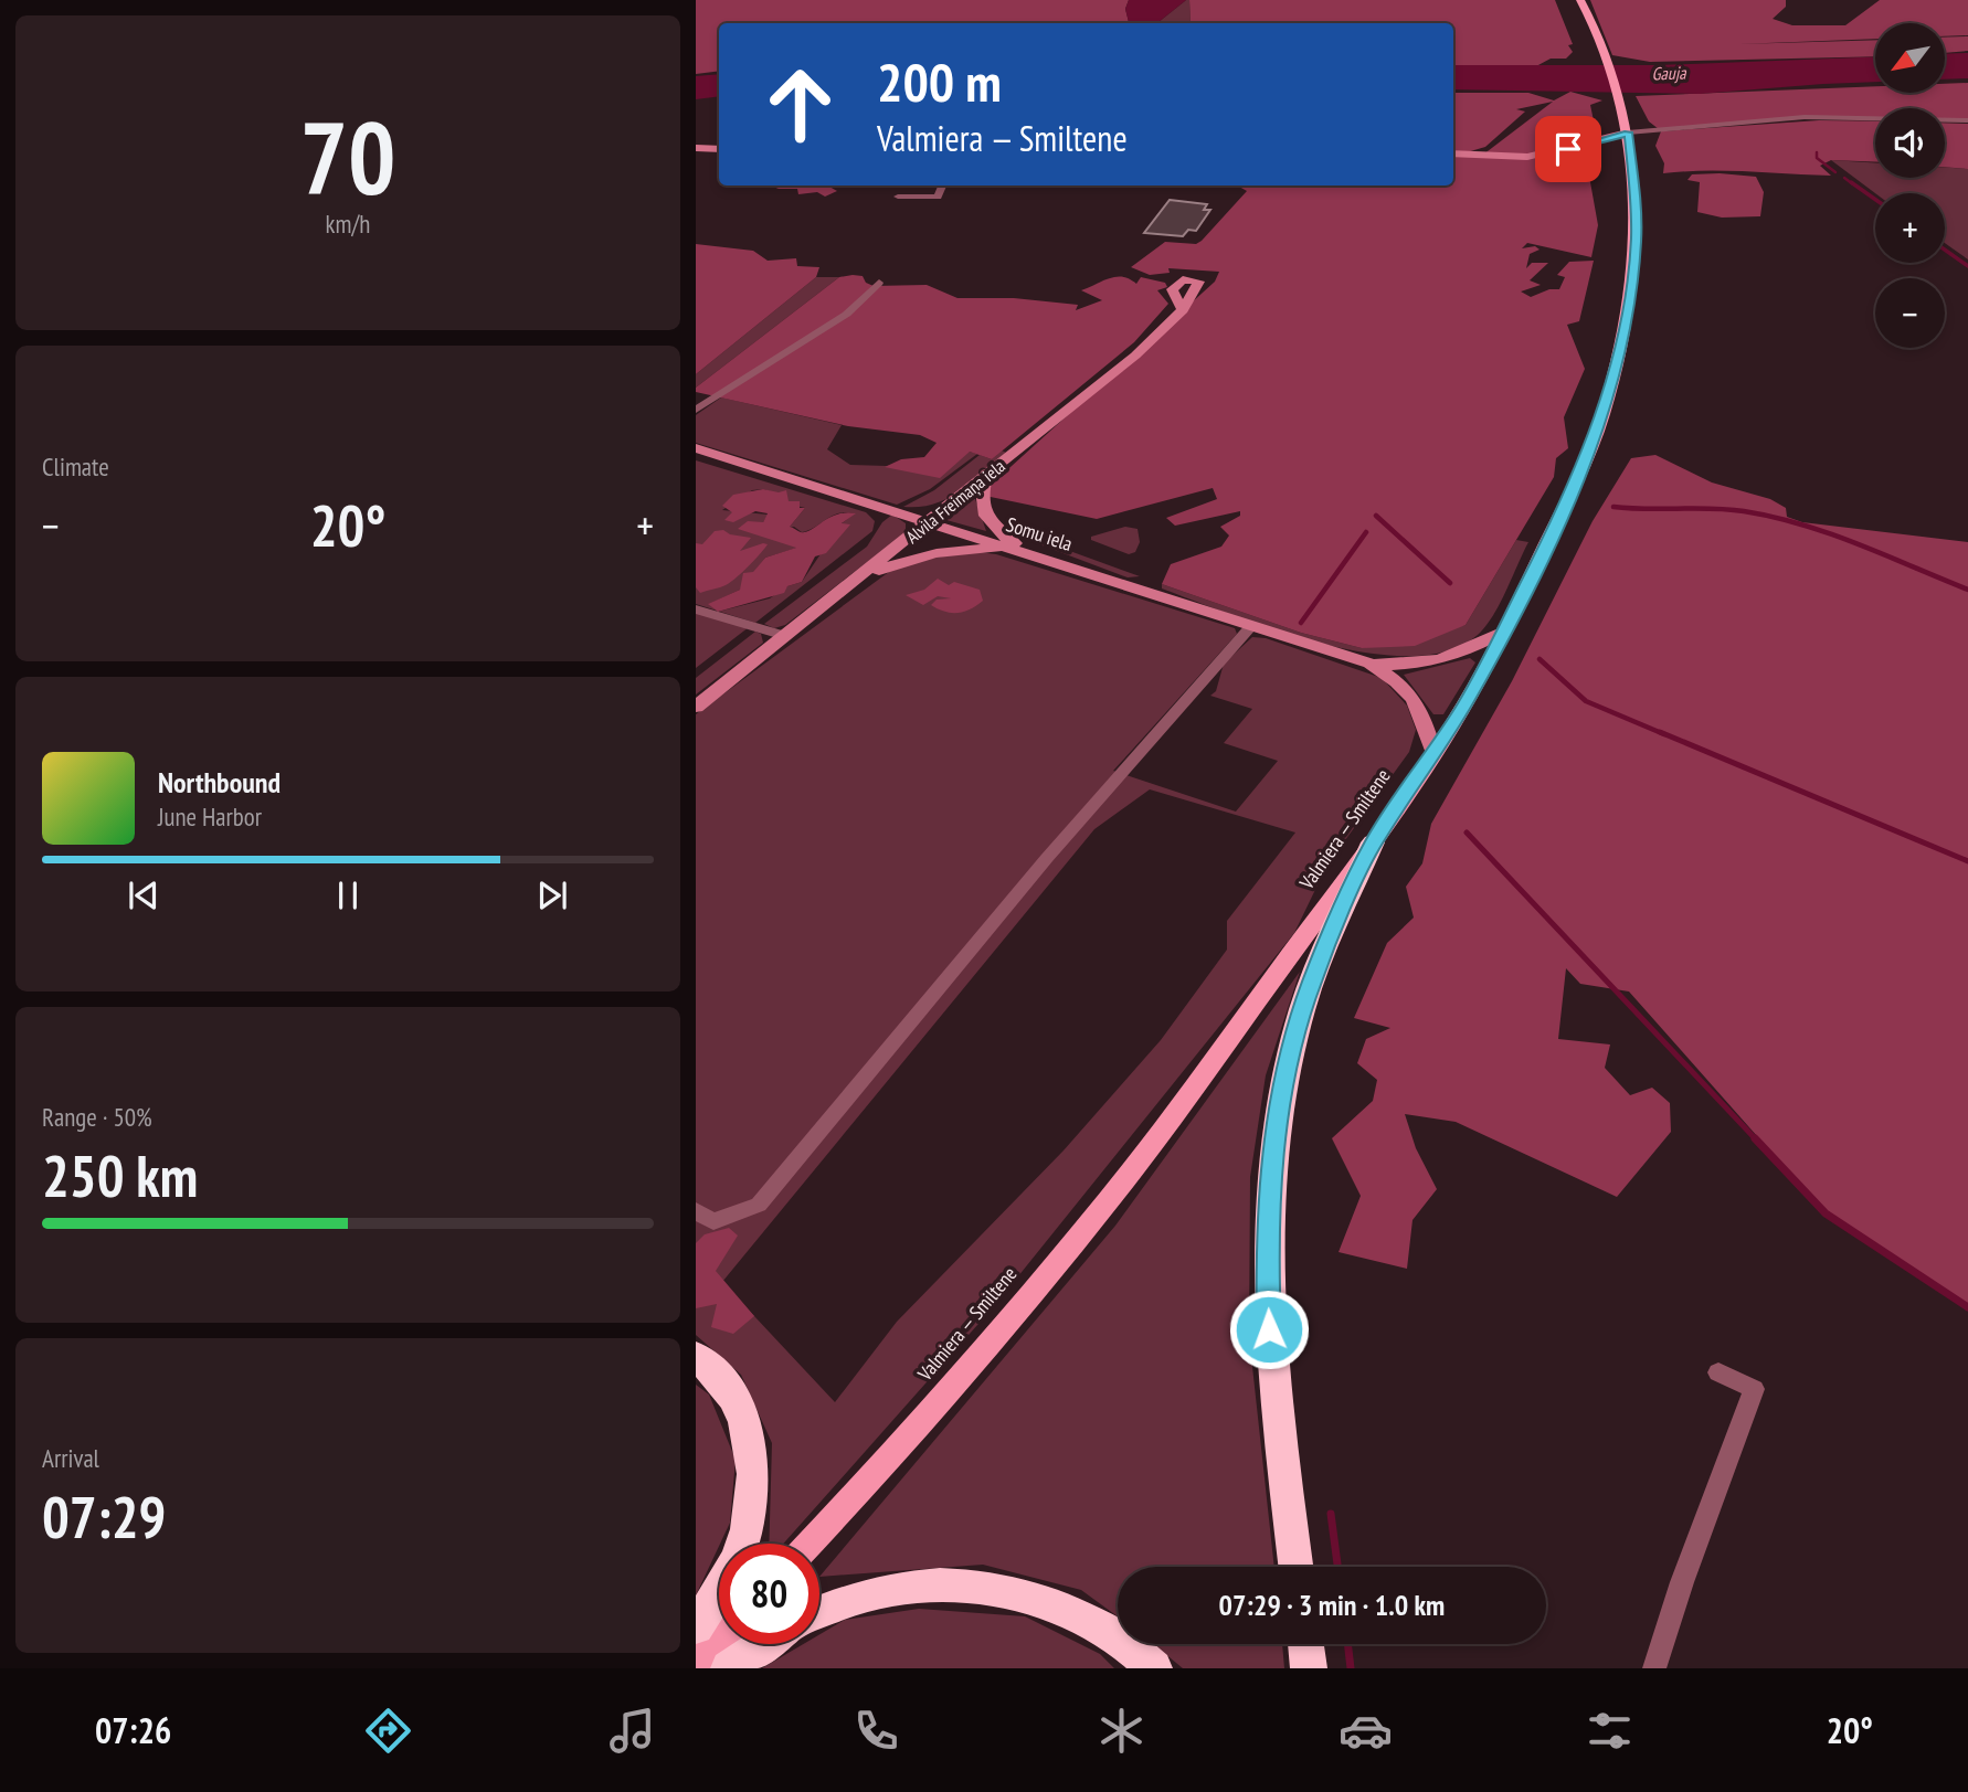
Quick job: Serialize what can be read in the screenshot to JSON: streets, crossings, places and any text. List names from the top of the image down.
{
  "streets": {
    "main road": ["Alvila Freimaņa iela", "Somu iela", "Valmiera — Smiltene"]
  },
  "crossings": [
    ["Alvila Freimaņa iela", "Somu iela"]
  ],
  "water": ["Gauja"],
  "north": "bottom left",
  "page": {
    "tile": [
      ["70", "km/h"],
      "Climate",
      ["Range · 50%", "250 km"],
      ["Arrival", "07:29"]
    ],
    "map_buttons": ["+", "−"],
    "turn": ["200 m", "Valmiera — Smiltene"],
    "heat": ["−", "20°", "+"],
    "song": ["Northbound", "June Harbor"],
    "limit": "80",
    "trip": "07:29 · 3 min · 1.0 km",
    "tabs": ["07:26", "20°"]
  }
}
